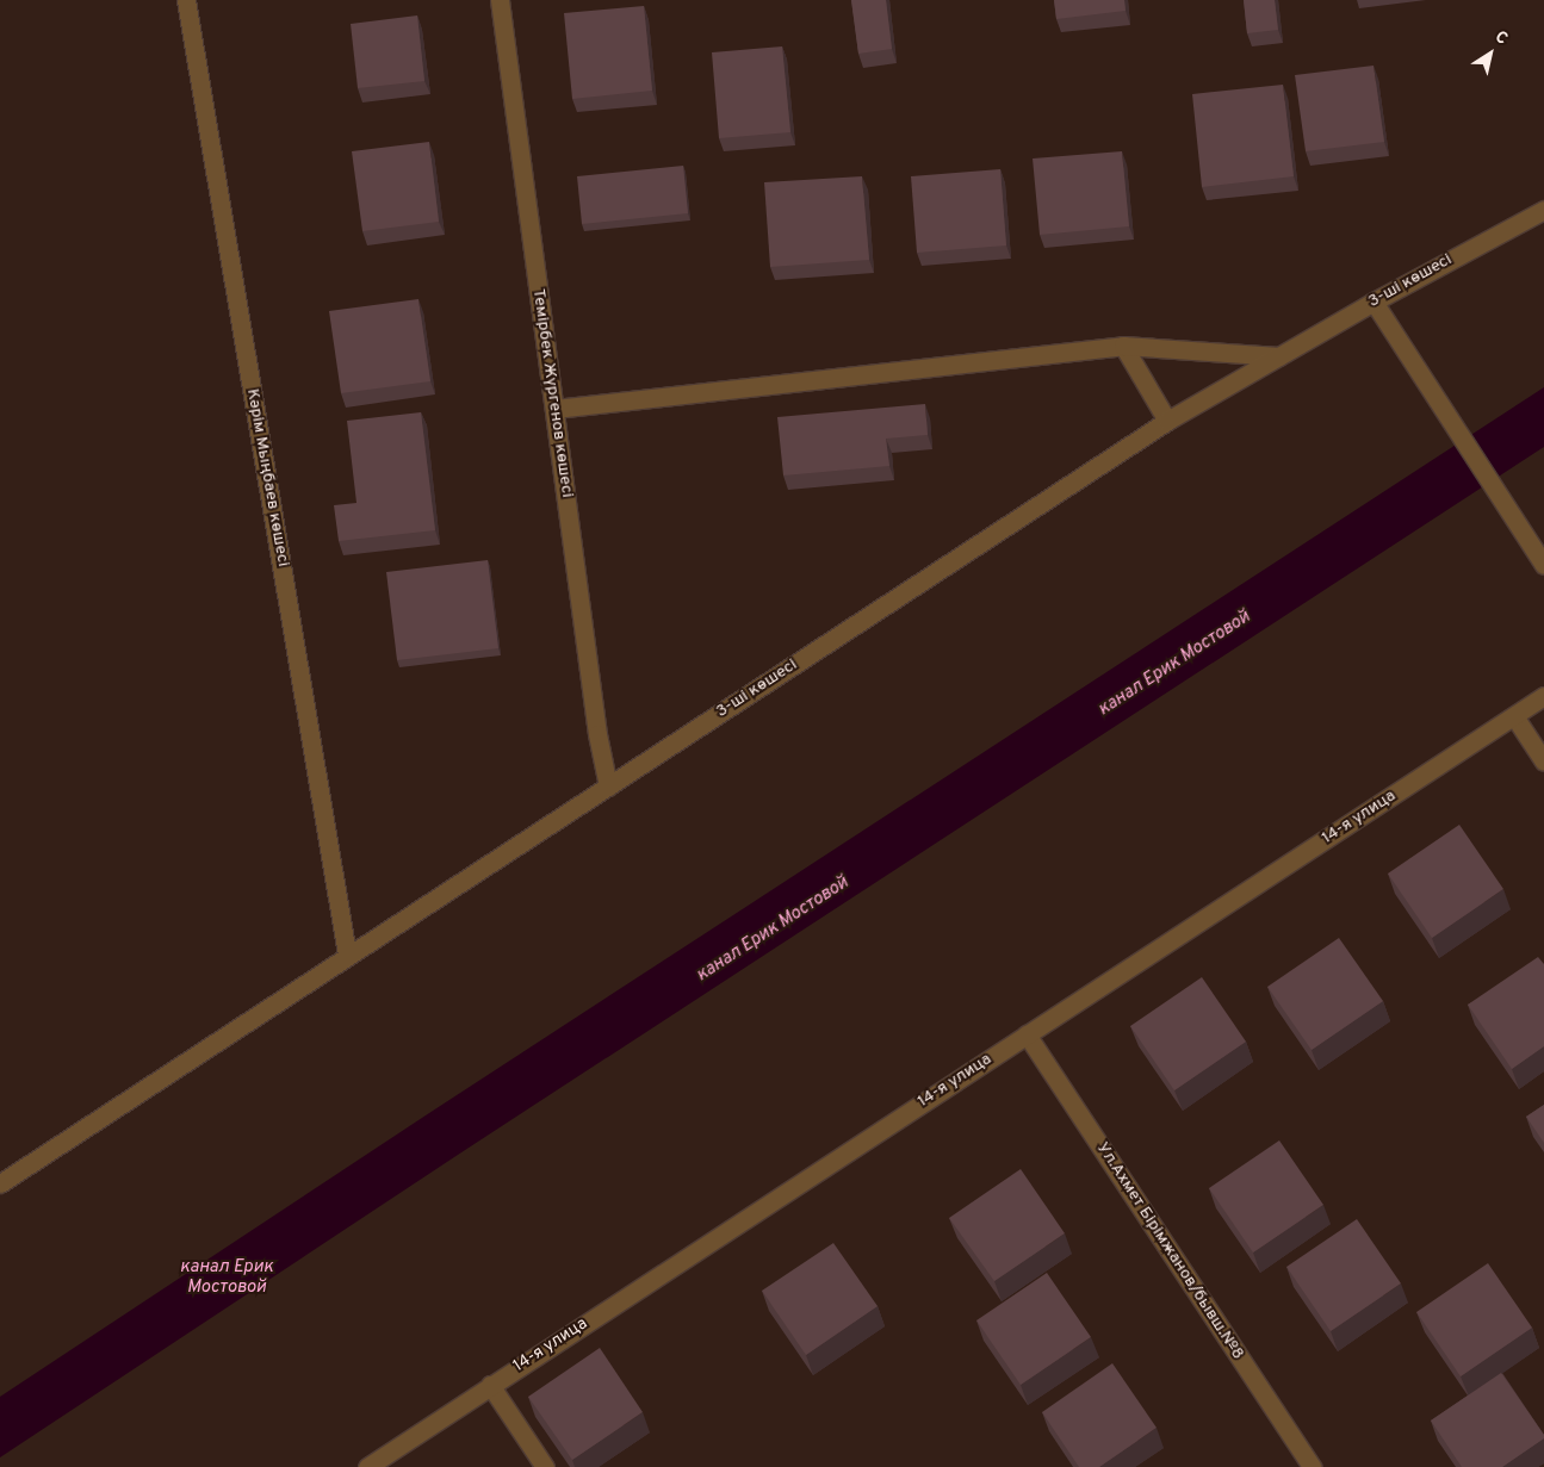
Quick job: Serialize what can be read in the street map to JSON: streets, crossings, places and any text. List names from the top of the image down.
{
  "streets": {
    "street": [
      "3-ші көшесі",
      "Темірбек Жүргенов көшесі",
      "Кәрім Мыңбаев көшесі",
      "14-я улица",
      "Ул.Ахмет Бірімжанов/бывш.№8"
    ]
  },
  "crossings": [
    ["3-ші көшесі", "Темірбек Жүргенов көшесі"],
    ["3-ші көшесі", "Кәрім Мыңбаев көшесі"],
    ["14-я улица", "Ул.Ахмет Бірімжанов/бывш.№8"]
  ],
  "water": ["канал Ерик Мостовой"],
  "north": "top right"
}
